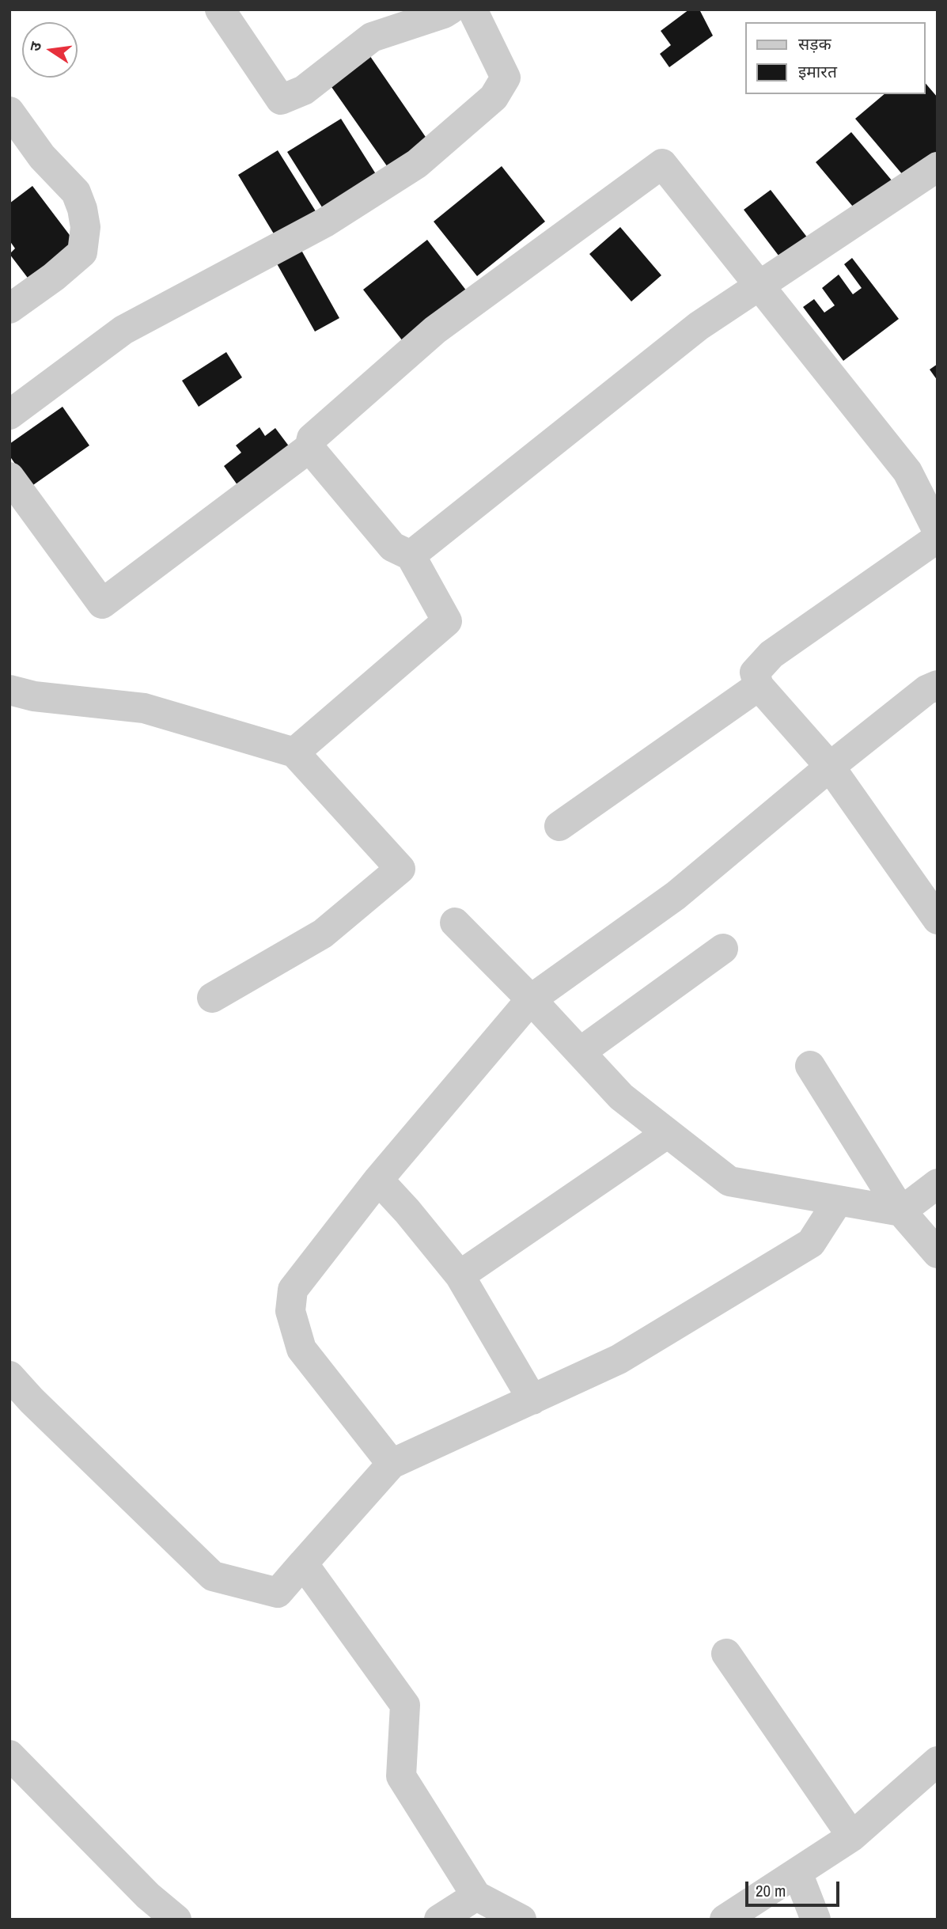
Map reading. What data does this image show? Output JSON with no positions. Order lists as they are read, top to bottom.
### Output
{
  "legend": ["सड़क", "इमारत"],
  "scale_bar": "20 m",
  "north": "left"
}
